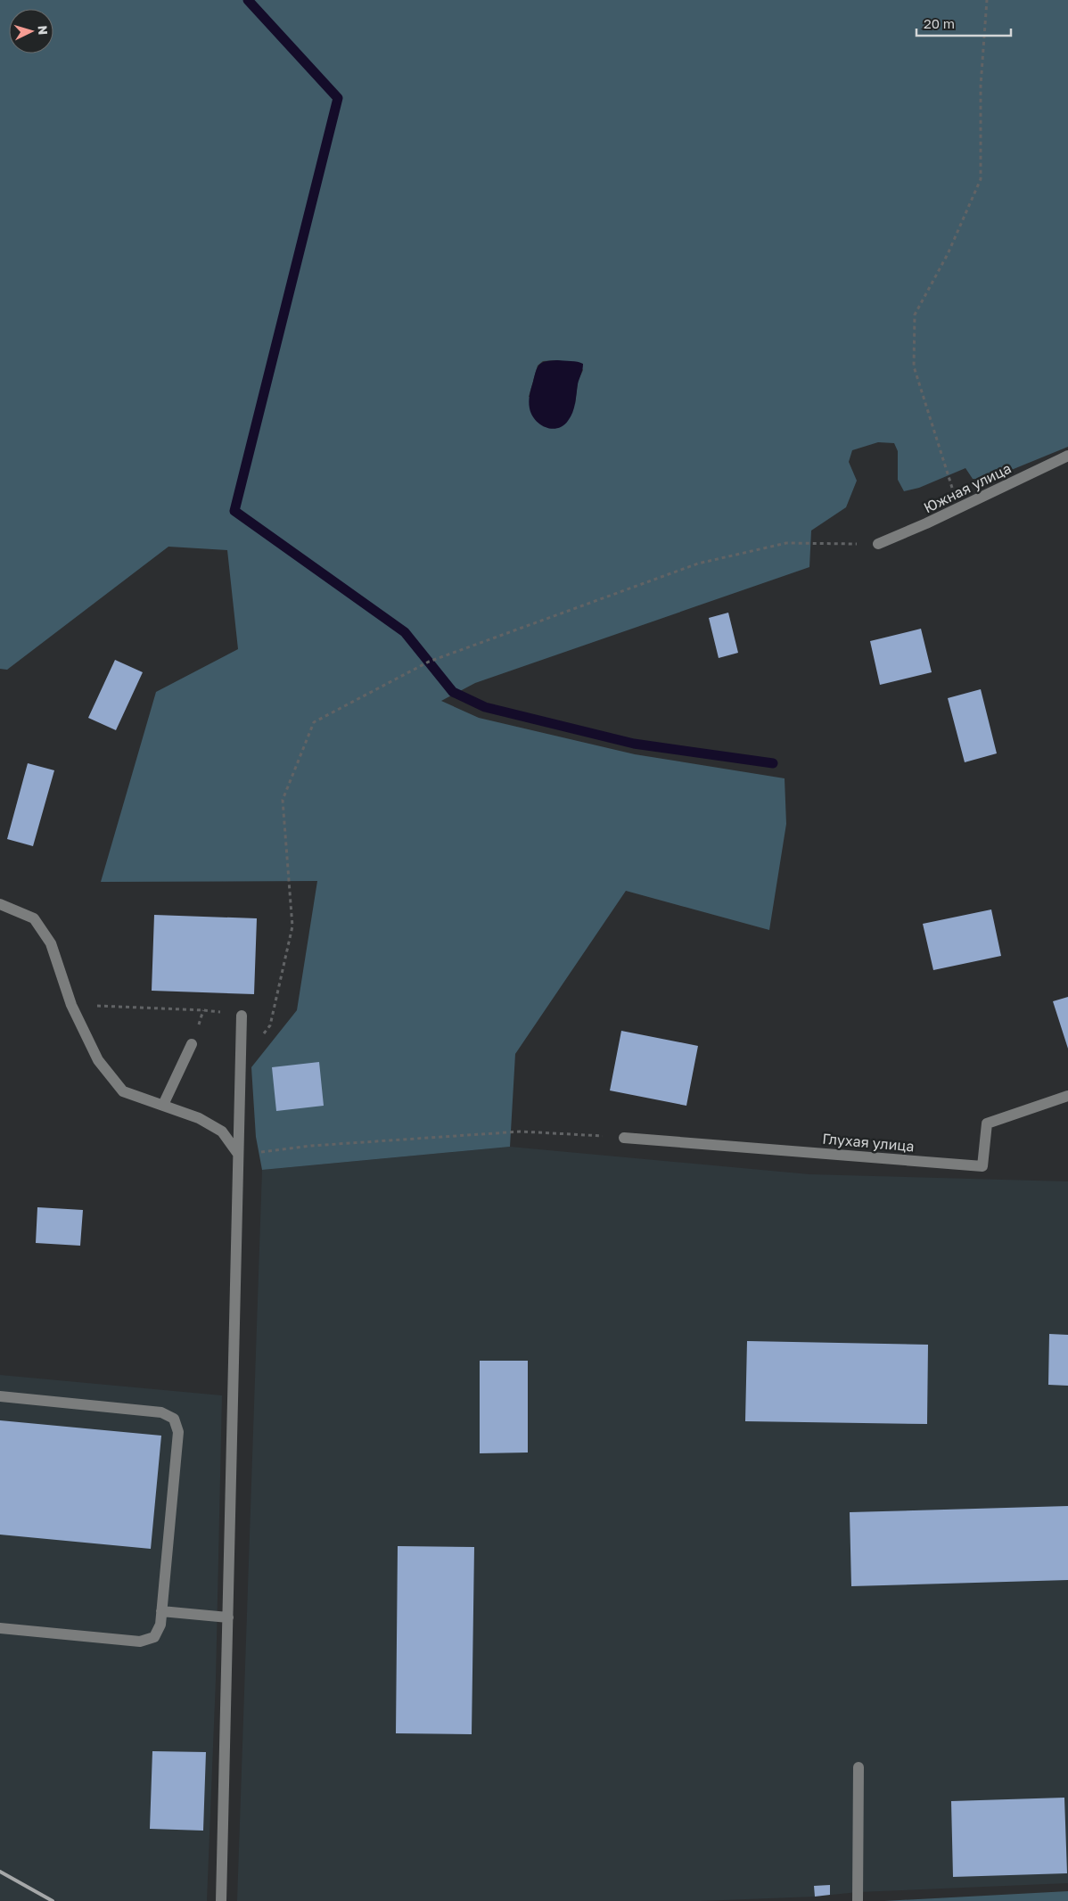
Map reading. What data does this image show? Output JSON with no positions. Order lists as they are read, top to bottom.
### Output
{
  "streets": {
    "street": ["Южная улица", "Глухая улица"]
  },
  "scale_bar": "20 m",
  "north": "right"
}
